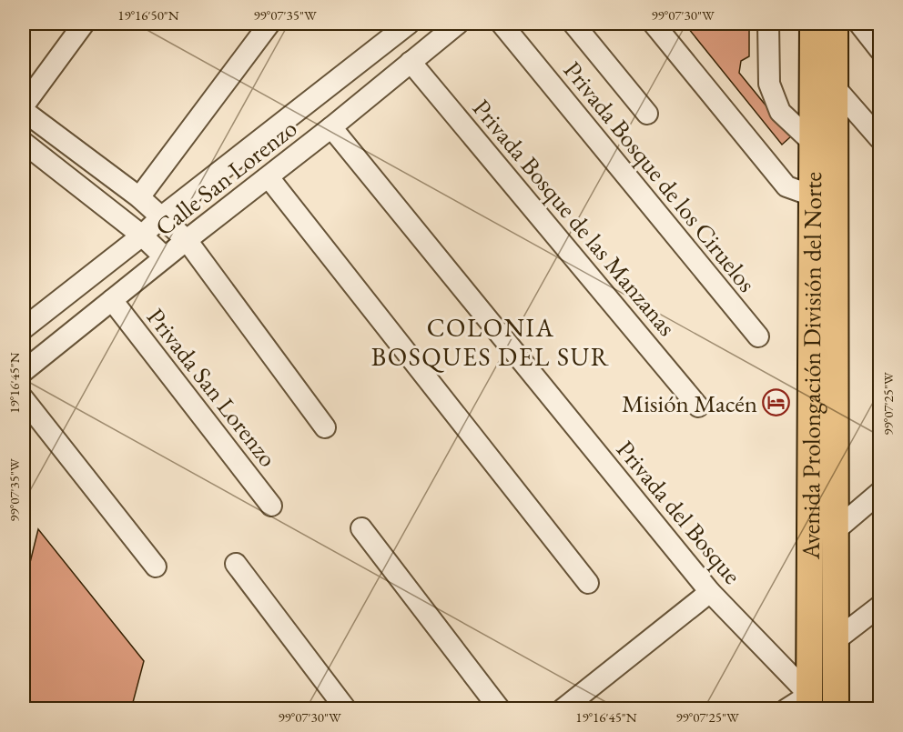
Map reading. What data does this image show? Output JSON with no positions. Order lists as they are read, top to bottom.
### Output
{
  "streets": {
    "main road": ["Avenida Prolongación División del Norte"],
    "street": [
      "Privada Bosque de los Ciruelos",
      "Calle San Lorenzo",
      "Privada Bosque de las Manzanas",
      "Privada San Lorenzo",
      "Privada del Bosque"
    ]
  },
  "crossings": [
    ["Calle San Lorenzo", "Privada Bosque de las Manzanas"],
    ["Calle San Lorenzo", "Privada San Lorenzo"],
    ["Calle San Lorenzo", "Privada del Bosque"],
    ["Avenida Prolongación División del Norte", "Privada del Bosque"]
  ],
  "districts": ["COLONIA BOSQUES DEL SUR"],
  "places": {
    "hotel": ["Misión Macén"]
  },
  "coordinates": [
    "19°16'50\"N",
    "99°07'35\"W",
    "99°07'30\"W",
    "19°16'45\"N",
    "99°07'25\"W"
  ]
}
